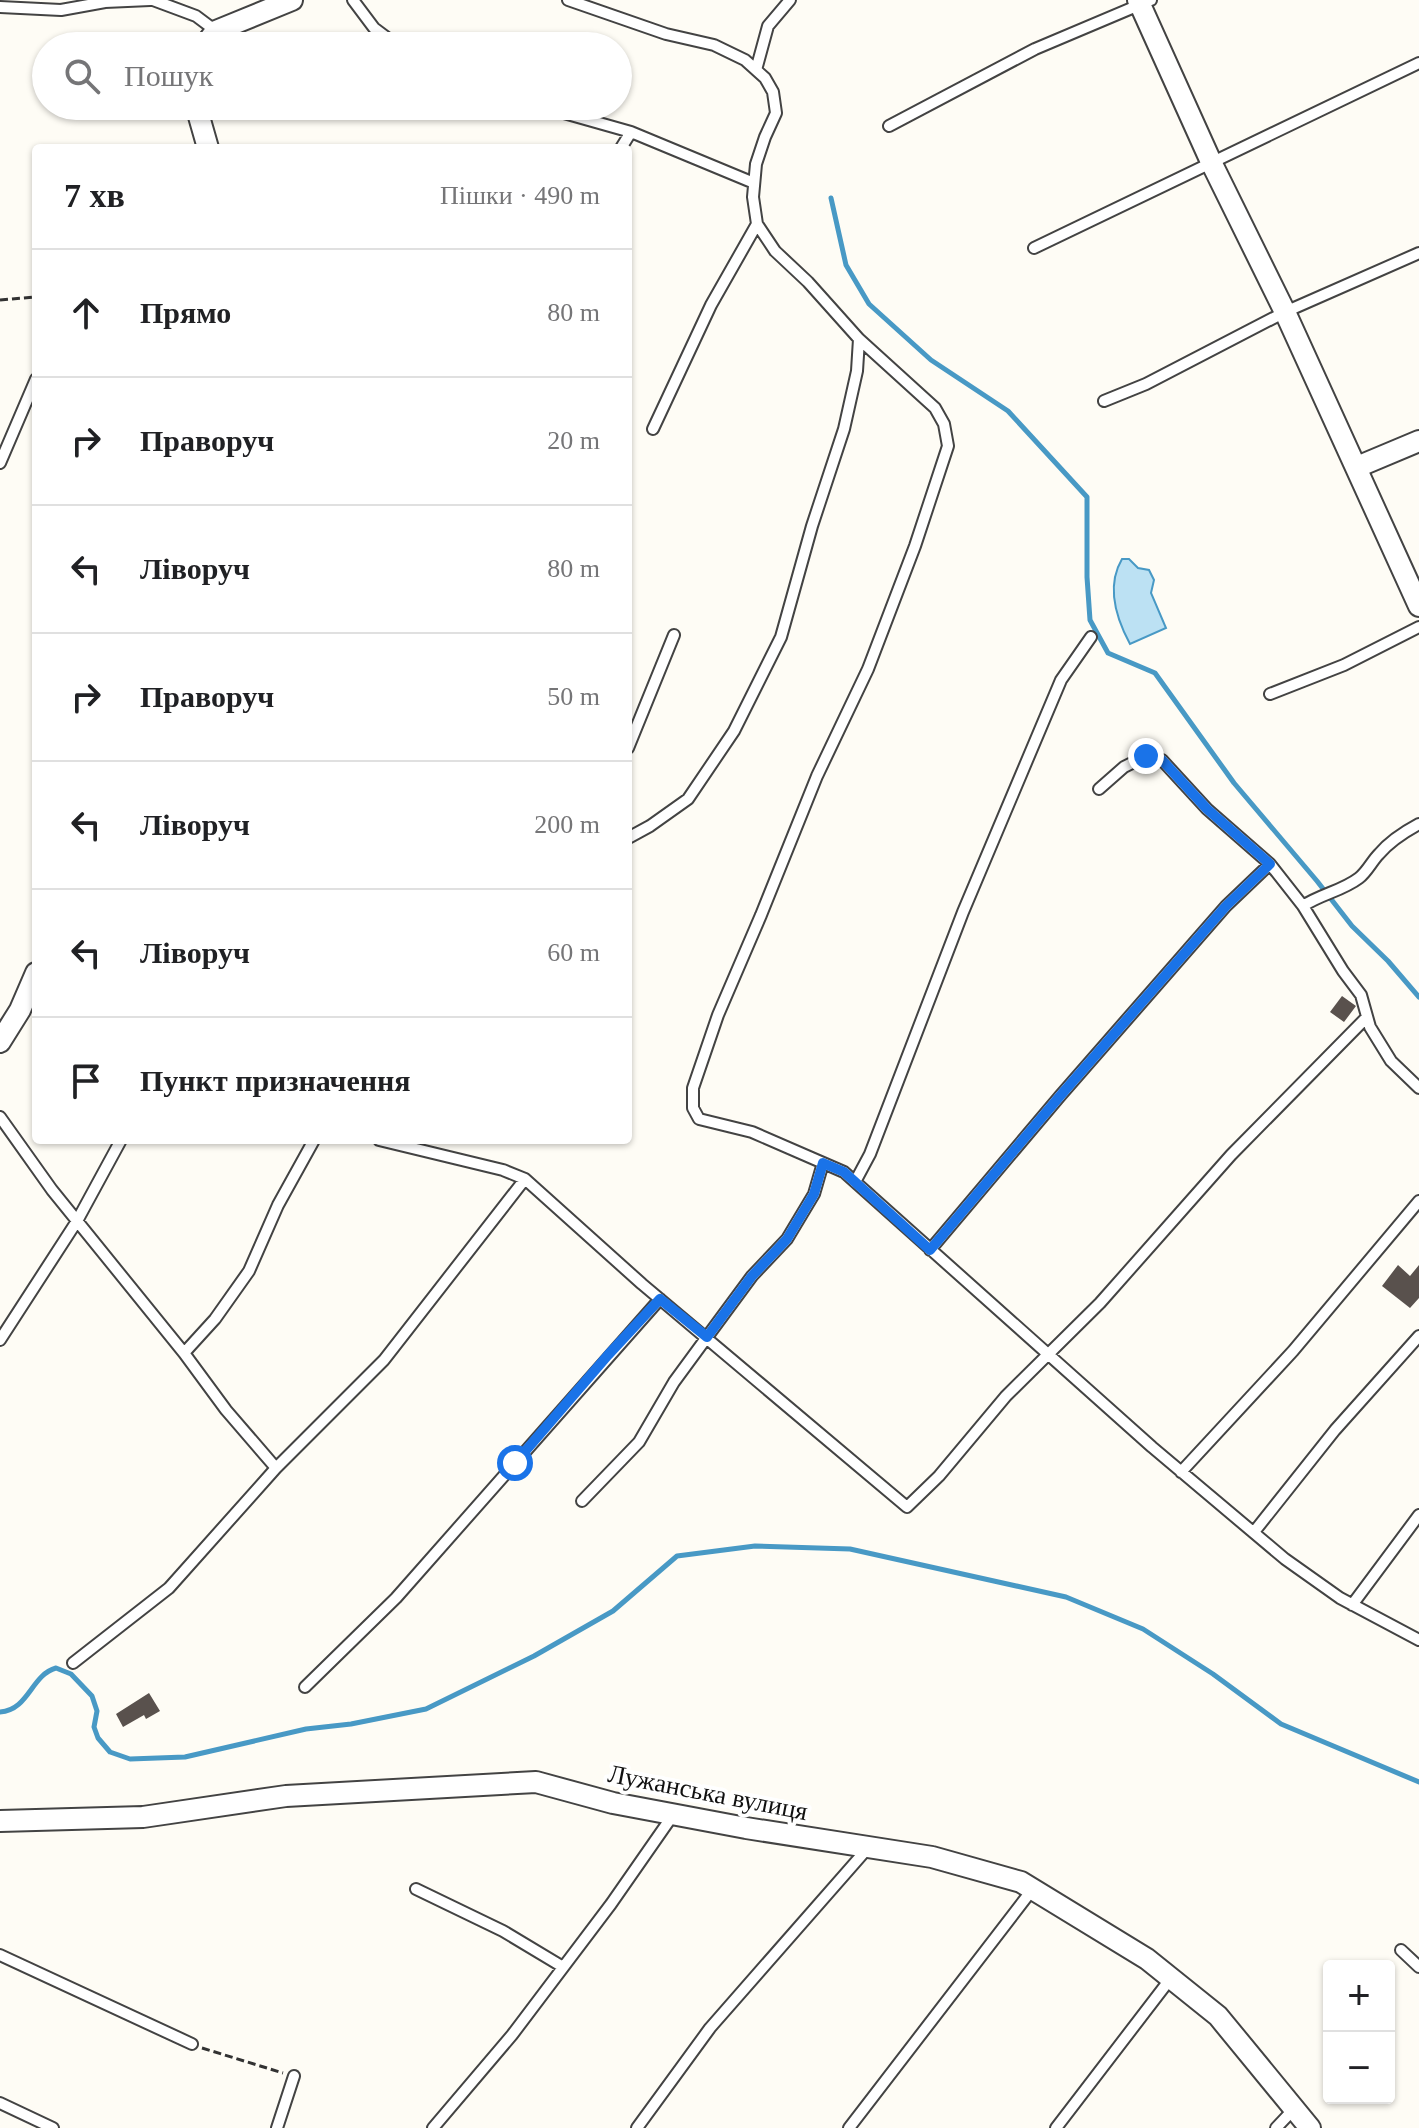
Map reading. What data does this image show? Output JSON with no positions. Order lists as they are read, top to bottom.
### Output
{
  "streets": {
    "street": ["Лужанська вулиця"]
  },
  "page": {
    "search": "Пошук",
    "heading": ["7 хв", "Пішки · 490 m"],
    "list": [
      ["Прямо", "80 m"],
      ["Праворуч", "20 m"],
      ["Ліворуч", "80 m"],
      ["Праворуч", "50 m"],
      ["Ліворуч", "200 m"],
      ["Ліворуч", "60 m"],
      "Пункт призначення"
    ],
    "map_buttons": ["+", "−"]
  }
}
